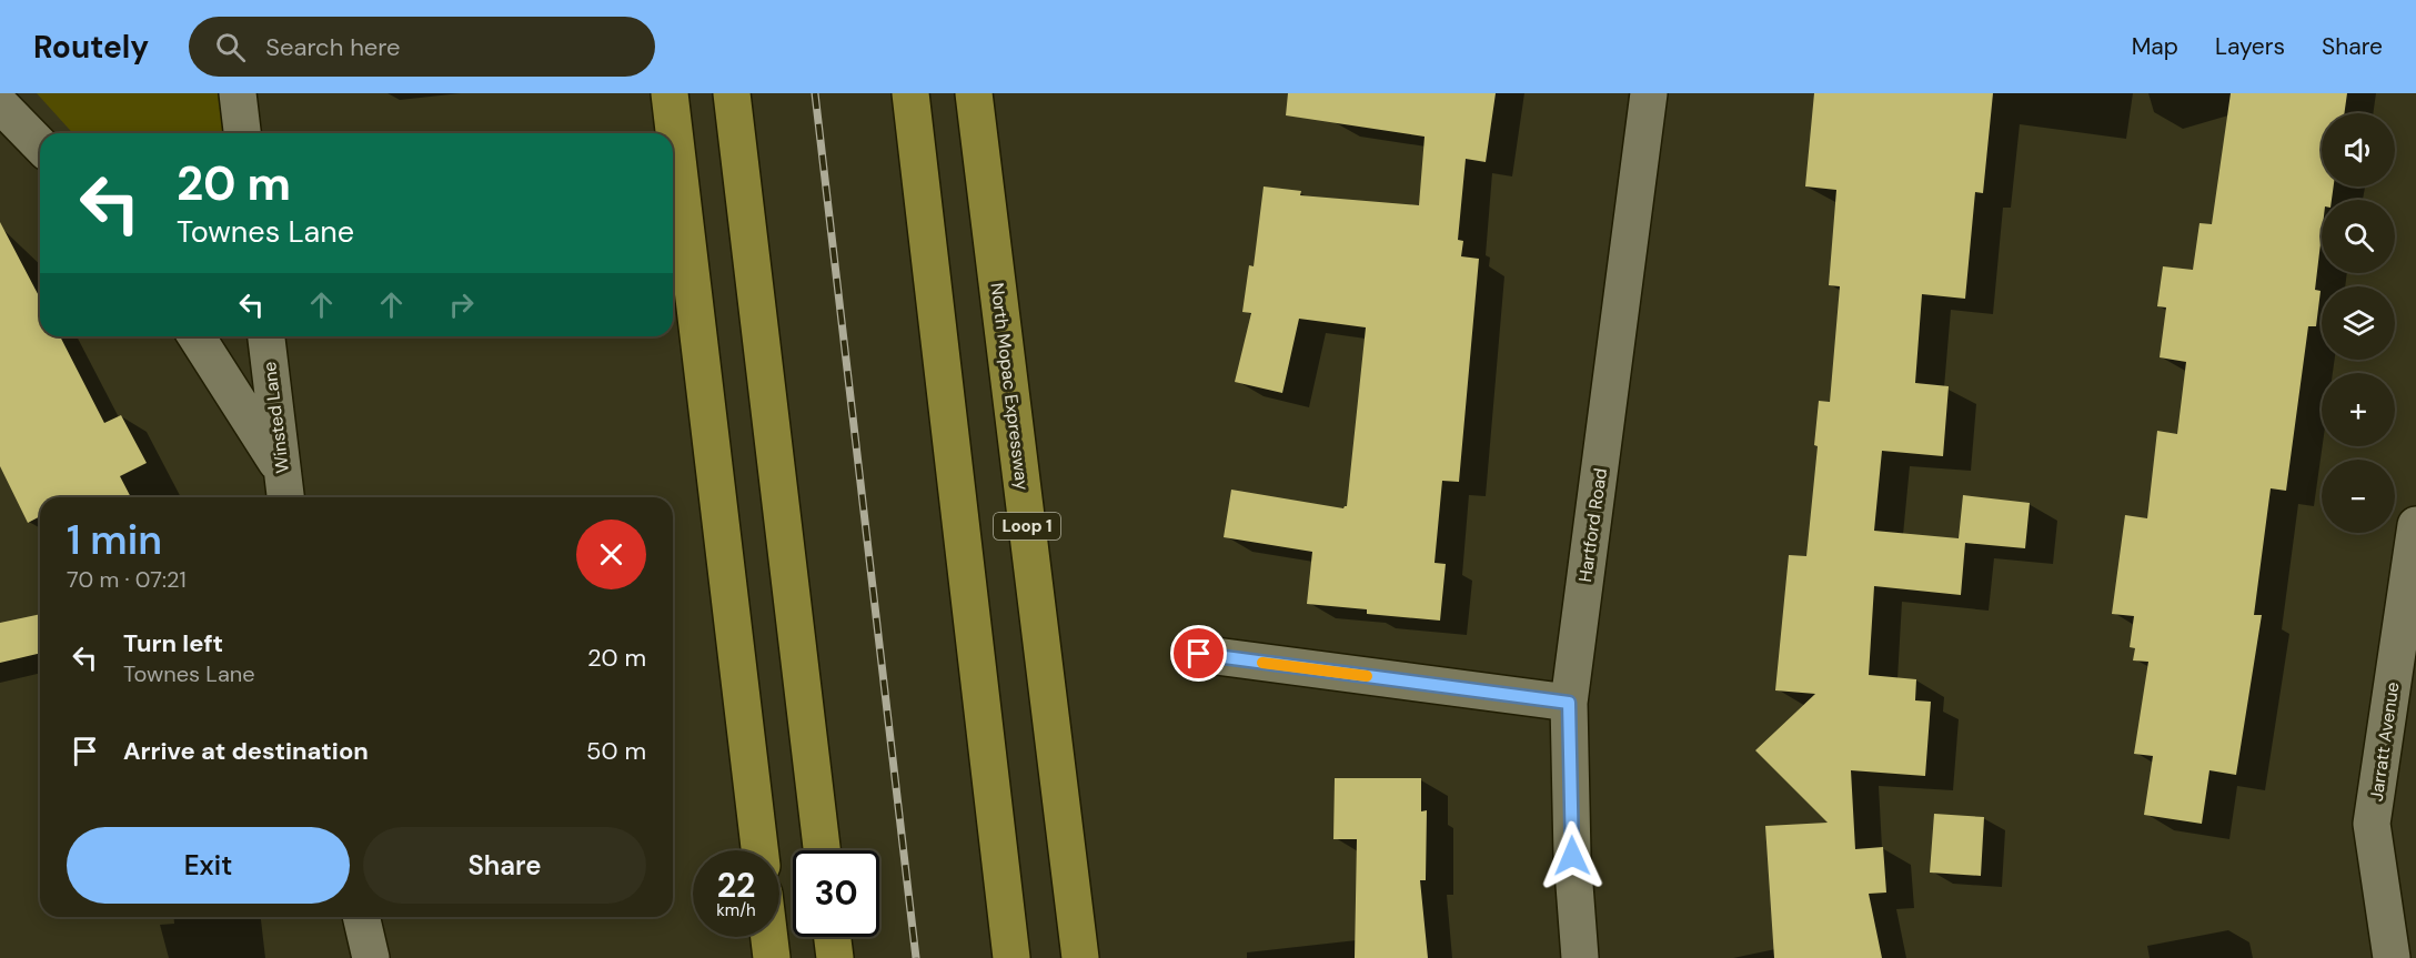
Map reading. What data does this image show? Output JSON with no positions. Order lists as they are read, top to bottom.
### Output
{
  "streets": {
    "highway": ["North Mopac Expressway", "Loop 1"],
    "street": ["Winsted Lane", "Hartford Road", "Jarratt Avenue"]
  },
  "page": {
    "header": "Routely",
    "search": "Search here",
    "nav": ["Map", "Layers", "Share"],
    "map_buttons": ["+", "−"],
    "turn": ["20 m", "Townes Lane"],
    "heading": ["1 min", "70 m · 07:21"],
    "list": [
      {
        "name": "Turn left",
        "note": "Townes Lane",
        "value": "20 m"
      },
      {
        "name": "Arrive at destination",
        "value": "50 m"
      }
    ],
    "buttons": ["Exit", "Share"],
    "speed": "22 km/h",
    "limit": "30"
  }
}
